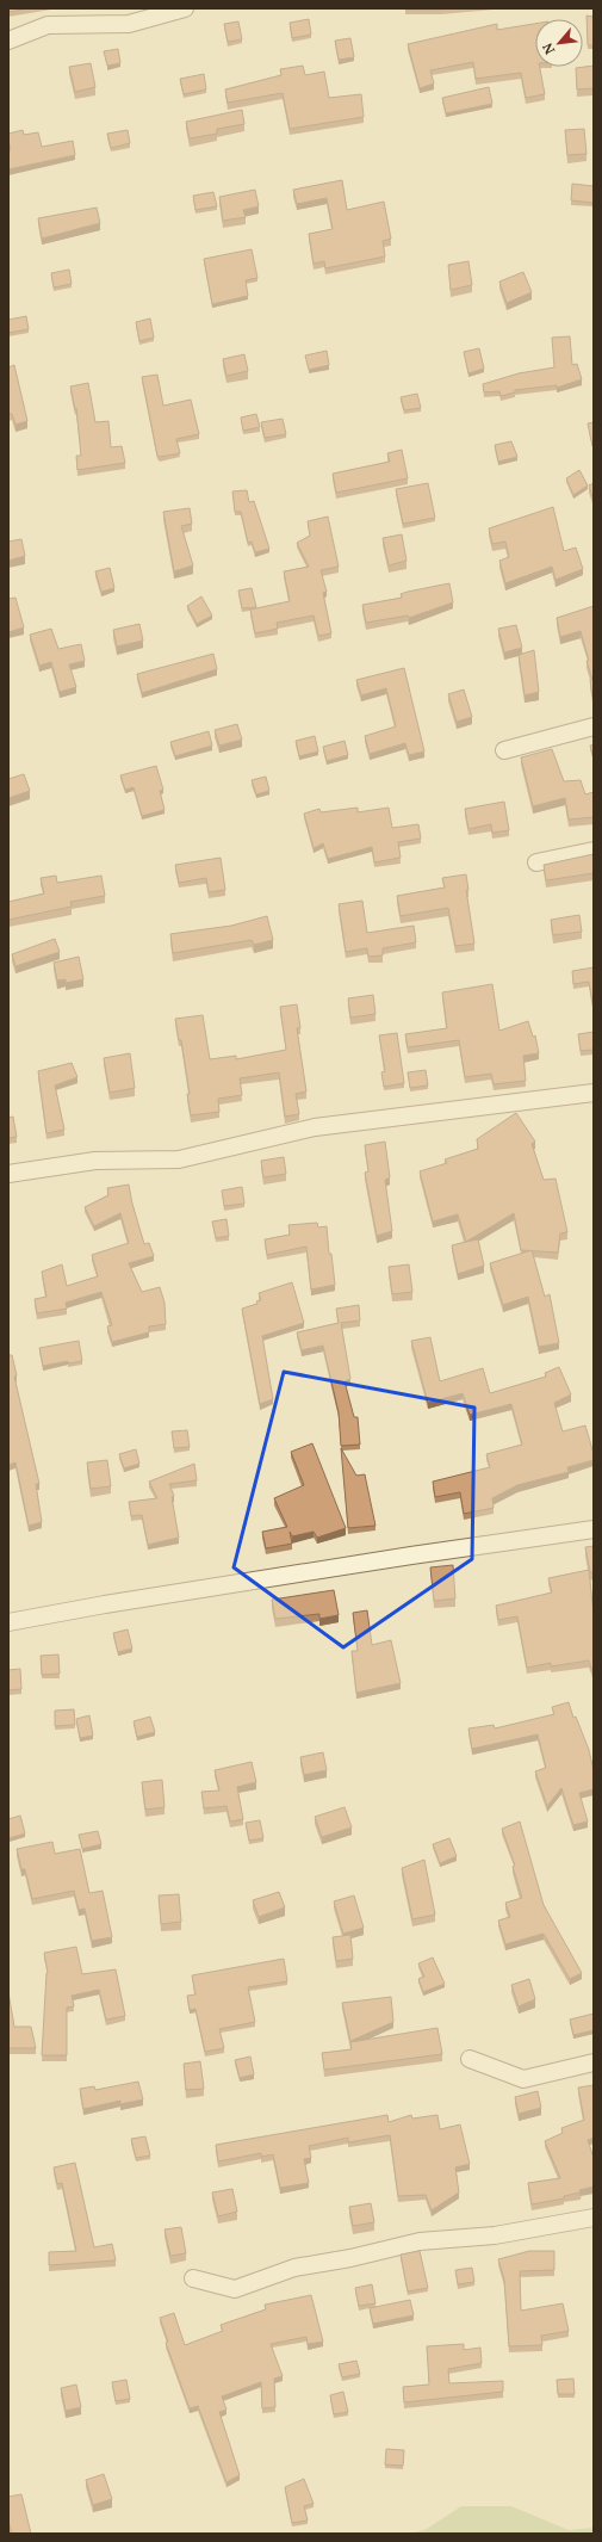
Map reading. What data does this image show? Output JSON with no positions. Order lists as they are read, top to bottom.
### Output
{
  "north": "bottom left"
}
